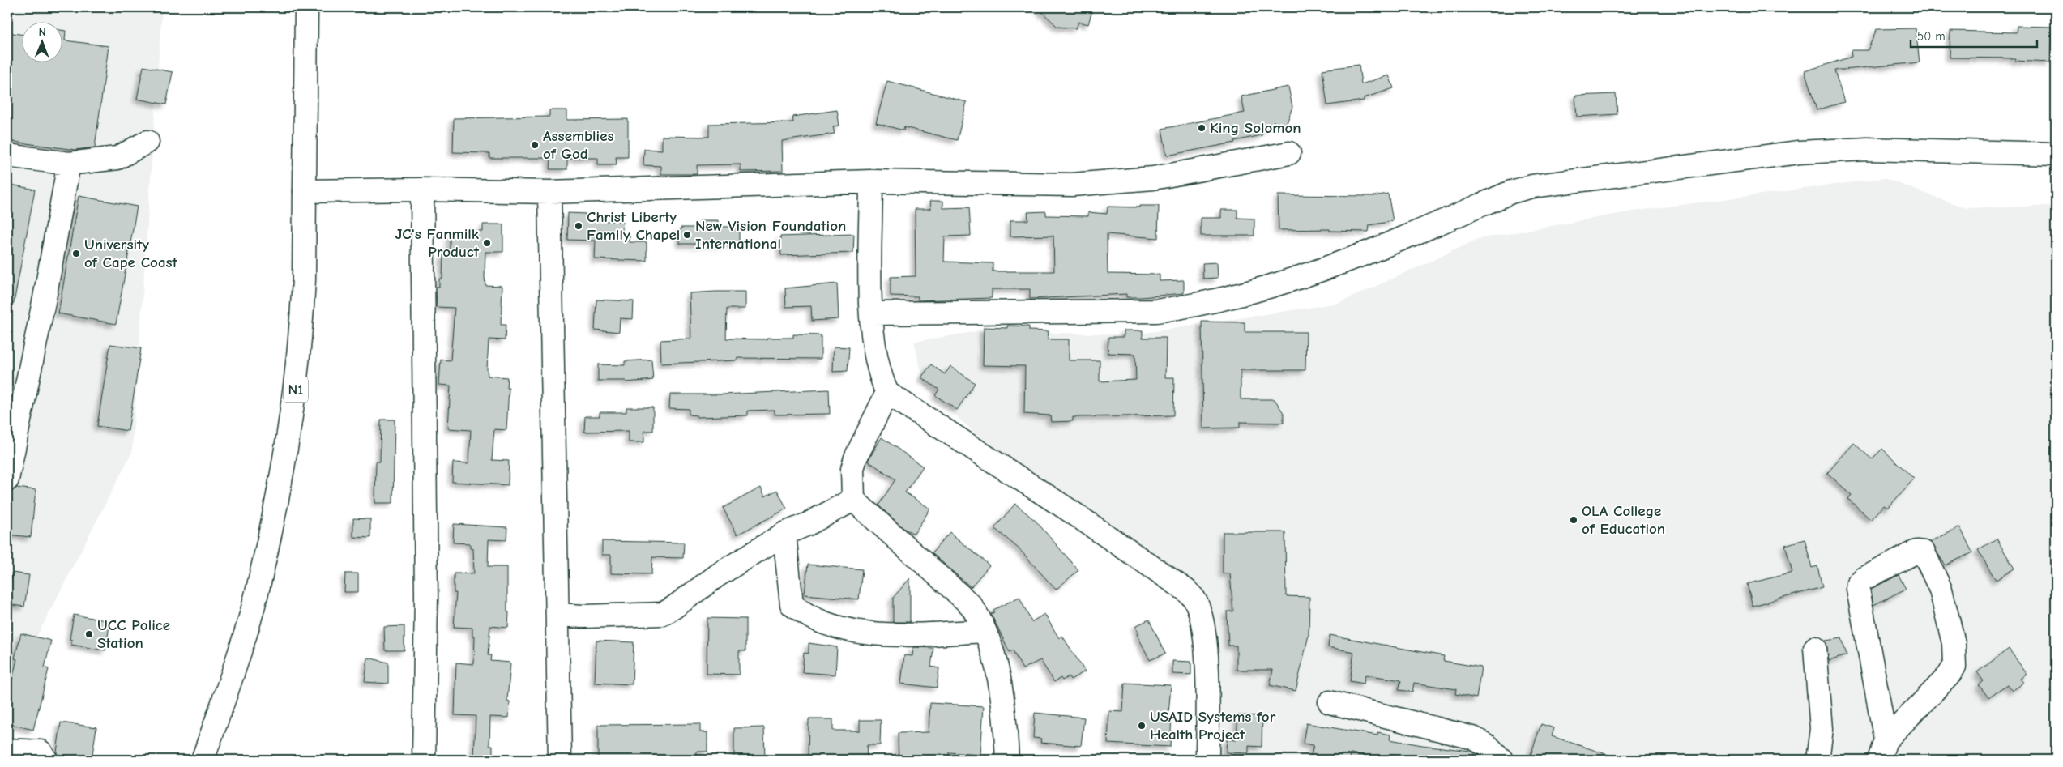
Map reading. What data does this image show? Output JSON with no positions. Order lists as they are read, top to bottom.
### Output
{
  "streets": {
    "main road": ["N1"]
  },
  "places": [
    "King Solomon",
    "Assemblies of God",
    "Christ Liberty Family Chapel",
    "New Vision Foundation International",
    "JC's Fanmilk Product",
    "University of Cape Coast",
    "OLA College of Education",
    "UCC Police Station",
    "USAID Systems for Health Project"
  ],
  "scale_bar": "50 m",
  "north": "top"
}
